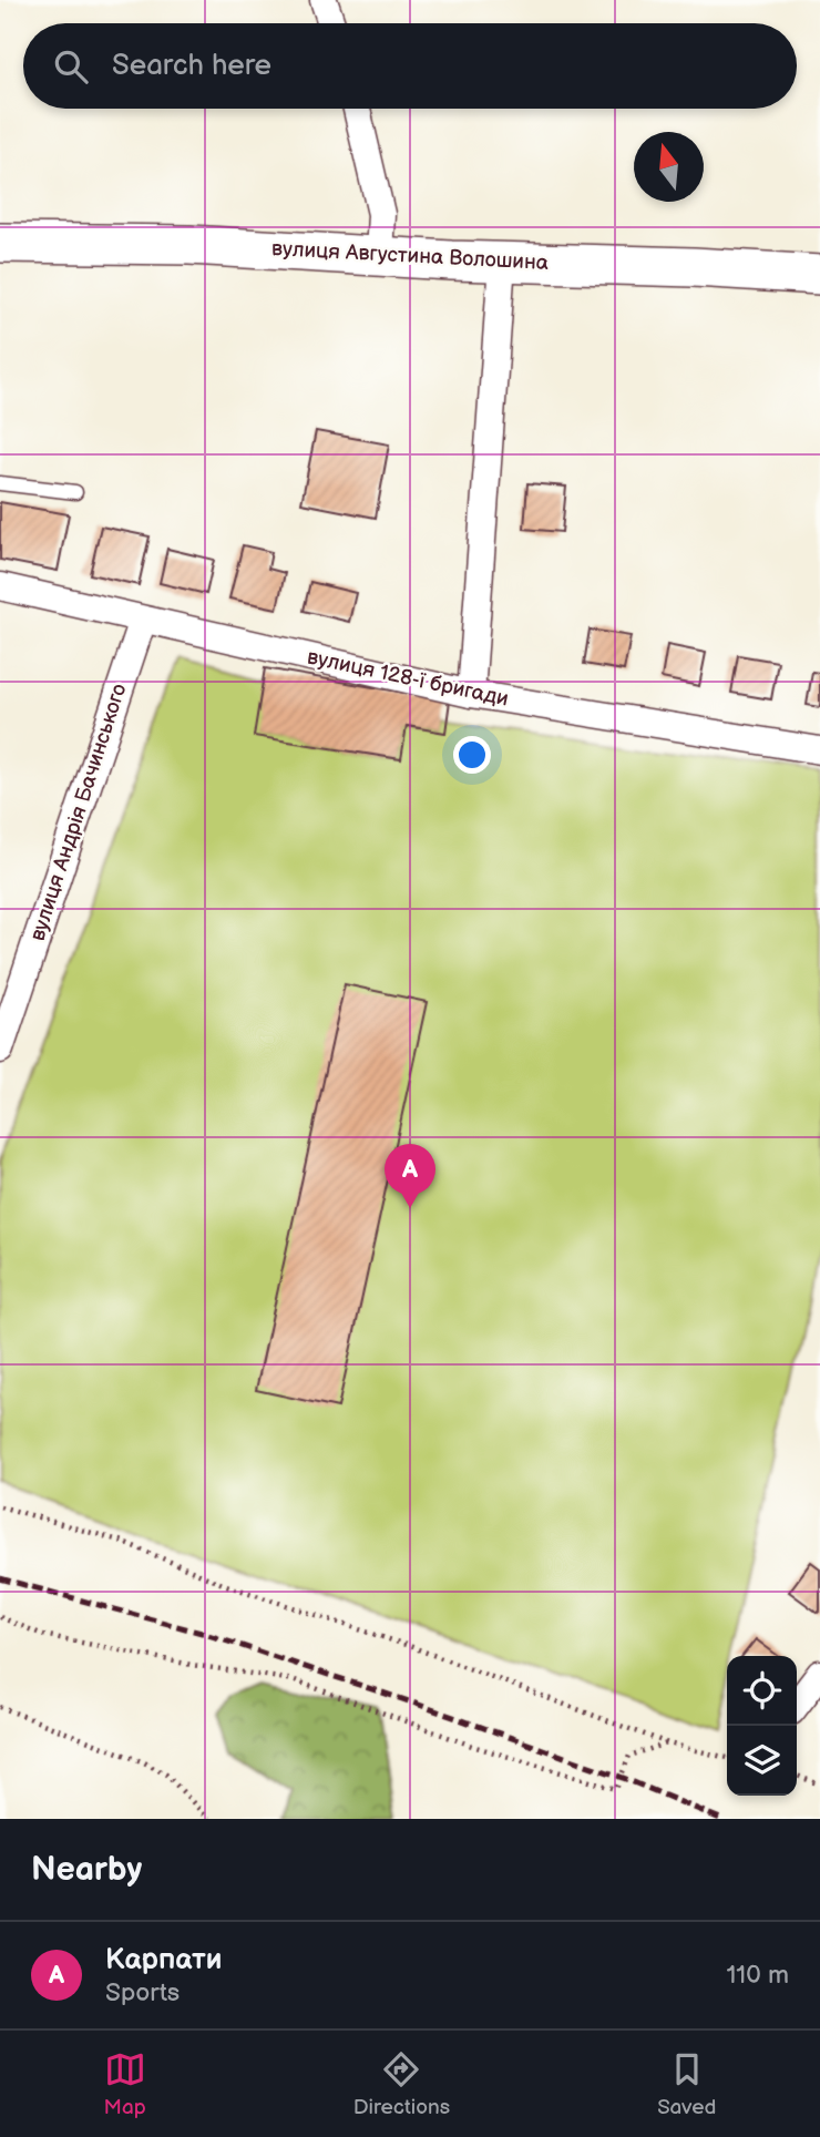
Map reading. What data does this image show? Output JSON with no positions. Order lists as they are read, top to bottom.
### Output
{
  "streets": {
    "main road": ["вулиця Августина Волошина"],
    "street": ["вулиця 128-ї бригади", "вулиця Андрія Бачинського"]
  },
  "crossings": [
    ["вулиця 128-ї бригади", "вулиця Андрія Бачинського"]
  ],
  "north": "top",
  "page": {
    "search": "Search here",
    "pins": "A",
    "heading": "Nearby",
    "list": [
      {
        "mark": "A",
        "name": "Карпати",
        "note": "Sports",
        "value": "110 m"
      }
    ],
    "nav": ["Map", "Directions", "Saved"]
  }
}
